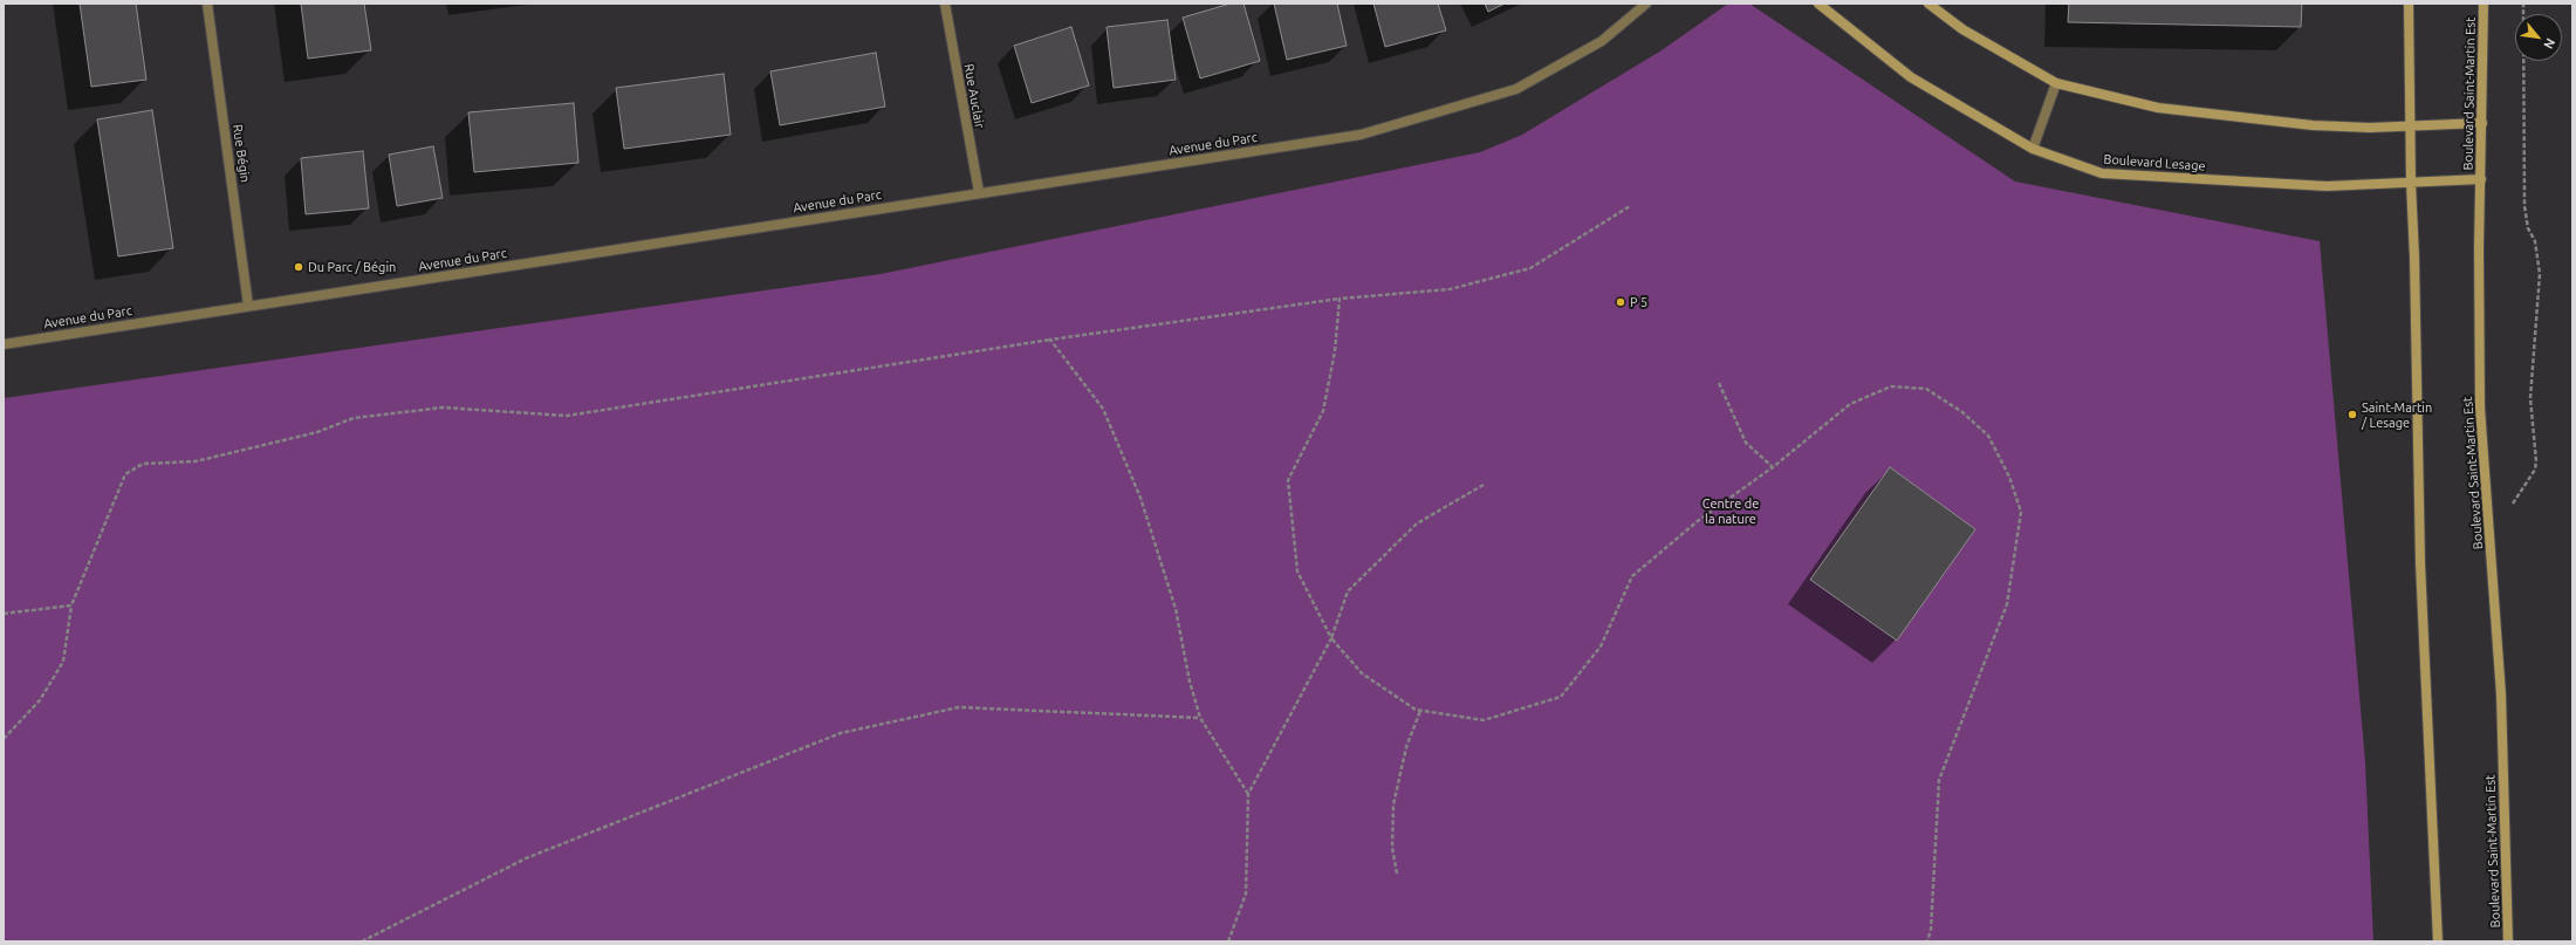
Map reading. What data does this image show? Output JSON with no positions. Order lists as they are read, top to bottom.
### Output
{
  "streets": {
    "main road": ["Boulevard Saint-Martin Est", "Boulevard Lesage"],
    "street": ["Rue Auclair", "Avenue du Parc", "Rue Bégin"]
  },
  "crossings": [
    ["Boulevard Saint-Martin Est", "Boulevard Lesage"],
    ["Rue Auclair", "Avenue du Parc"],
    ["Avenue du Parc", "Rue Bégin"]
  ],
  "parks": ["Centre de la nature"],
  "places": ["Du Parc / Bégin", "P 5", "Saint-Martin / Lesage"],
  "north": "bottom right"
}
